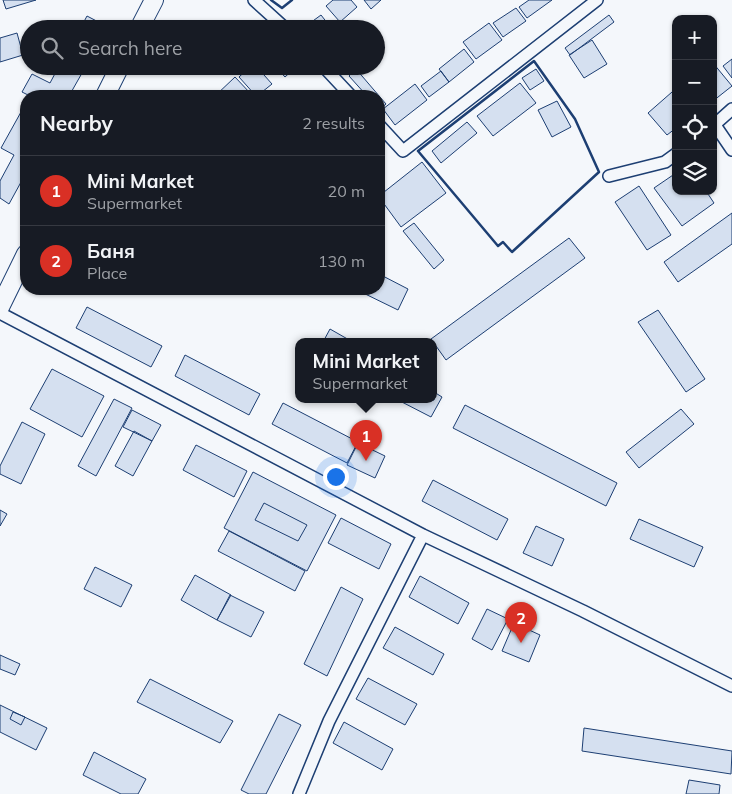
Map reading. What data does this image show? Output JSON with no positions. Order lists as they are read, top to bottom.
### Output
{
  "page": {
    "map_buttons": ["+", "−"],
    "search": "Search here",
    "heading": ["Nearby", "2 results"],
    "list": [
      {
        "mark": "1",
        "name": "Mini Market",
        "note": "Supermarket",
        "value": "20 m"
      },
      {
        "mark": "2",
        "name": "Баня",
        "note": "Place",
        "value": "130 m"
      }
    ],
    "popup": ["Mini Market", "Supermarket"],
    "pins": ["1", "2"]
  }
}
